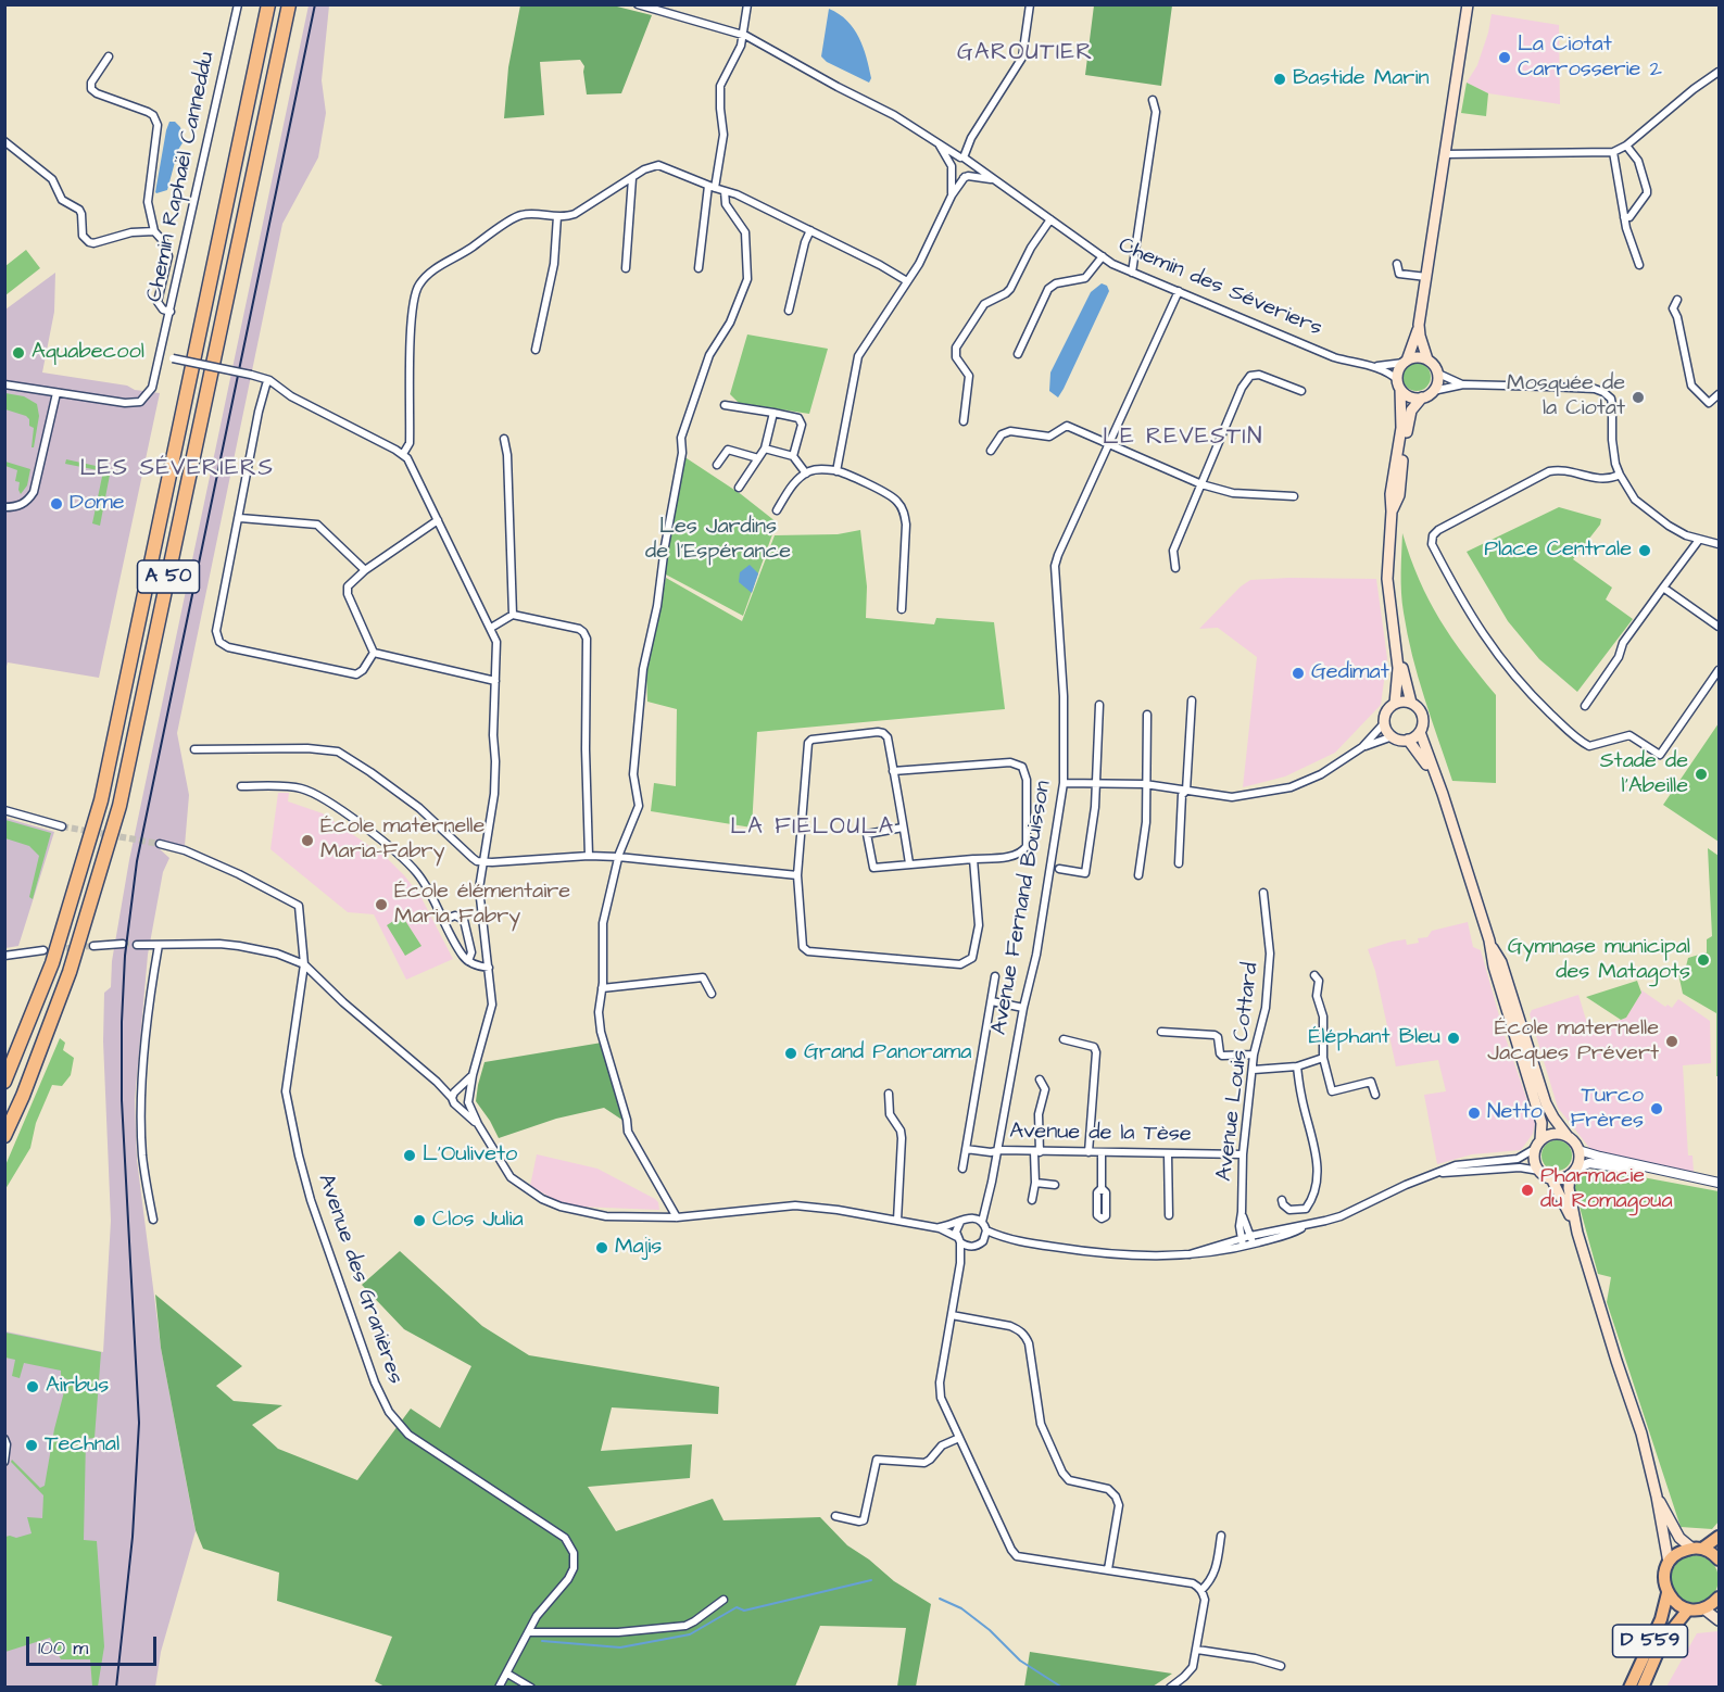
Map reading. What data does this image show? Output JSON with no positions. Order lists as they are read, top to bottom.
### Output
{
  "streets": {
    "highway": ["A 50"],
    "main road": ["D 559"],
    "street": [
      "Chemin Raphaël Canneddu",
      "Chemin des Séveriers",
      "Avenue Fernand Bouisson",
      "Avenue Louis Cottard",
      "Avenue de la Tèse",
      "Avenue des Granières"
    ]
  },
  "crossings": [
    ["Chemin des Séveriers", "Avenue Fernand Bouisson"],
    ["Avenue Fernand Bouisson", "Avenue de la Tèse"],
    ["Avenue Louis Cottard", "Avenue de la Tèse"]
  ],
  "districts": [
    "GAROUTIER",
    "LE REVESTIN",
    "LES SÉVERIERS",
    "LA FIELOULA"
  ],
  "parks": ["Les Jardins de l'Espérance"],
  "places": [
    "La Ciotat Carrosserie 2",
    "Bastide Marin",
    "Aquabecool",
    "Mosquée de la Ciotat",
    "Dome",
    "Place Centrale",
    "Gedimat",
    "Stade de l'Abeille",
    "École maternelle Maria-Fabry",
    "École élémentaire Maria Fabry",
    "Gymnase municipal des Matagots",
    "Éléphant Bleu",
    "École maternelle Jacques Prévert",
    "Grand Panorama",
    "Turco Frères",
    "Netto",
    "L'Ouliveto",
    "Pharmacie du Romagoua",
    "Clos Julia",
    "Majis",
    "Airbus",
    "Technal"
  ],
  "scale_bar": "100 m"
}
